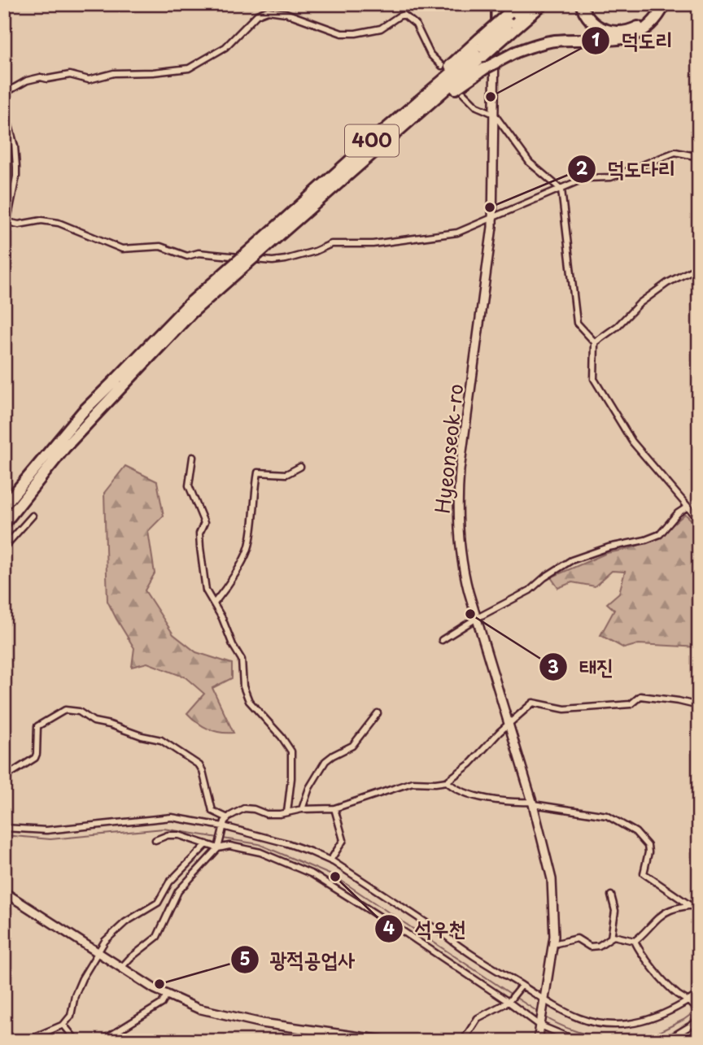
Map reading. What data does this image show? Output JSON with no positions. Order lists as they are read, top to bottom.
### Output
{
  "streets": {
    "highway": ["400"],
    "street": ["Hyeonseok-ro"]
  },
  "places": [
    "덕도리",
    "덕도다리",
    "태진",
    "석우천",
    "광적공업사"
  ]
}
